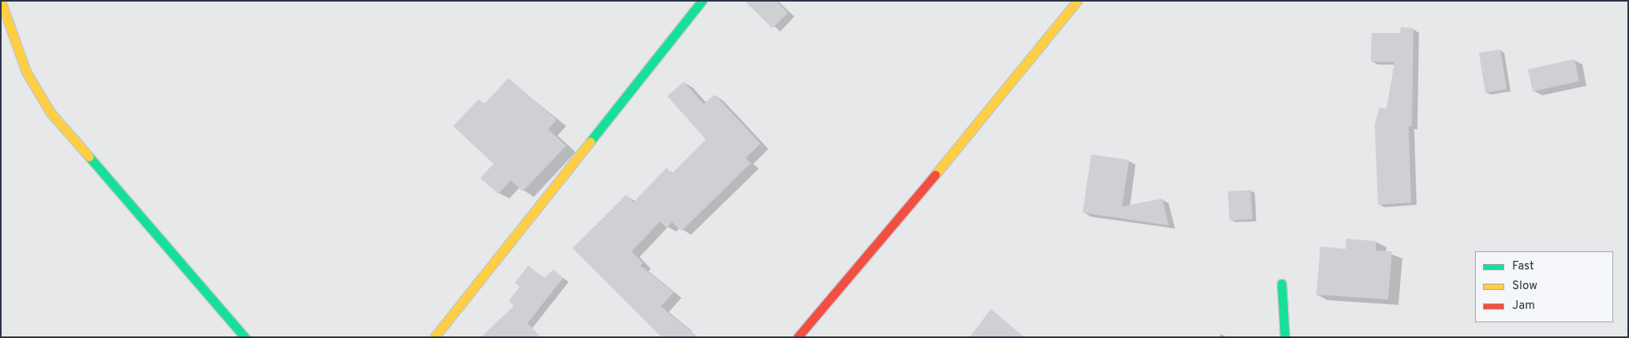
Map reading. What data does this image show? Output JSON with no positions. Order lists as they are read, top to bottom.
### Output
{
  "legend": ["Fast", "Slow", "Jam"]
}
